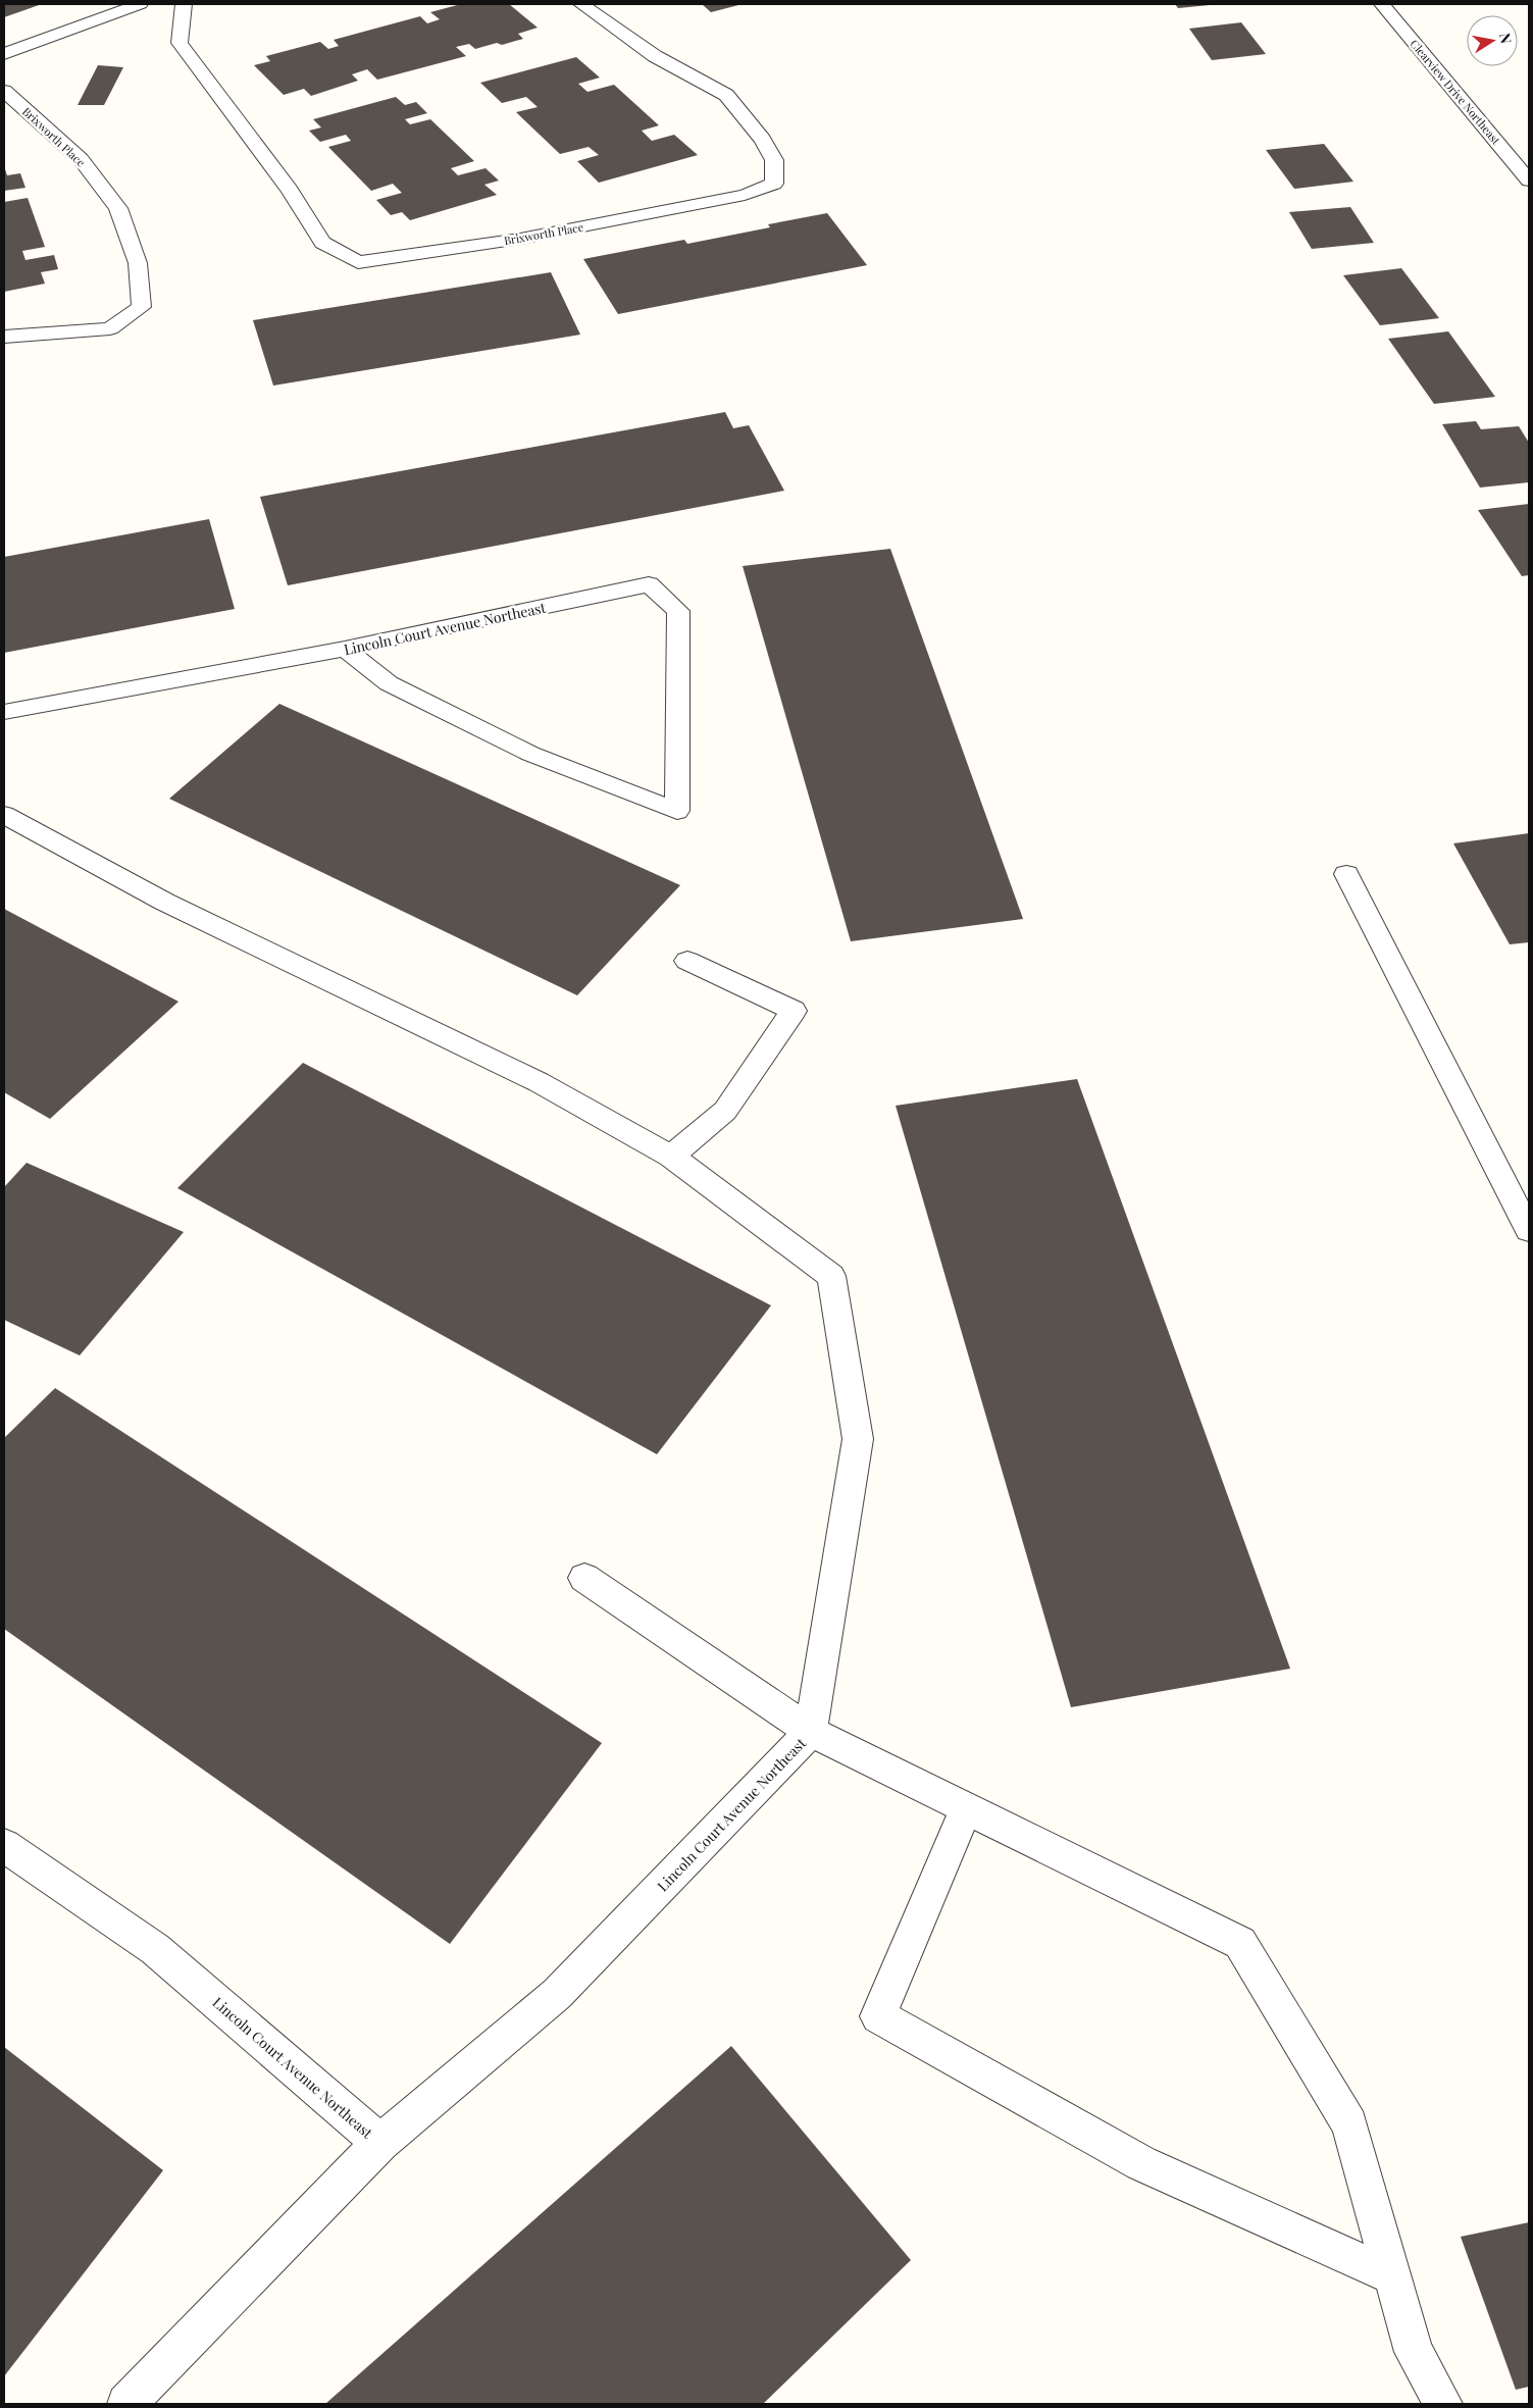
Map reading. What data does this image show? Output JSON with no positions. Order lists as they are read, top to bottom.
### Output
{
  "streets": {
    "street": ["Clearview Drive Northeast", "Brixworth Place", "Lincoln Court Avenue Northeast"]
  },
  "north": "right"
}
